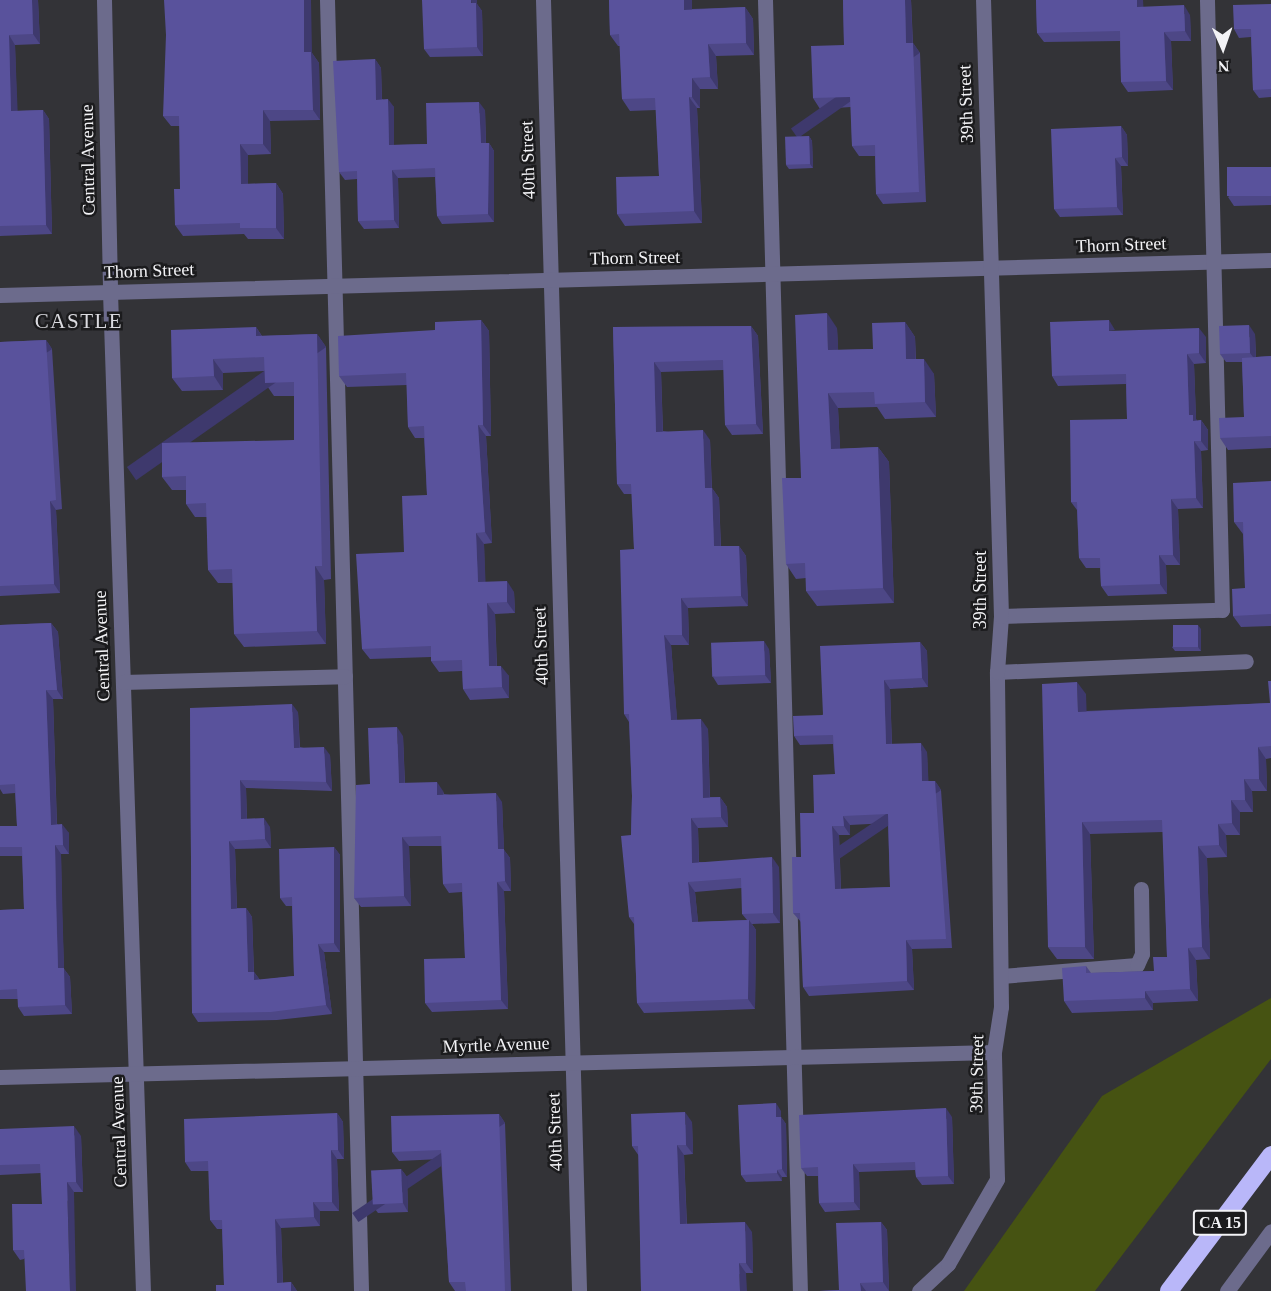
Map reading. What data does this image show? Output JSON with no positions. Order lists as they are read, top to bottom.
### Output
{
  "streets": {
    "highway": ["CA 15"],
    "street": [
      "39th Street",
      "Central Avenue",
      "40th Street",
      "Thorn Street",
      "Myrtle Avenue"
    ]
  },
  "crossings": [
    ["39th Street", "Thorn Street"],
    ["39th Street", "Myrtle Avenue"],
    ["Central Avenue", "Thorn Street"],
    ["Central Avenue", "Myrtle Avenue"],
    ["40th Street", "Thorn Street"],
    ["40th Street", "Myrtle Avenue"]
  ],
  "districts": ["CASTLE"],
  "north": "bottom"
}
